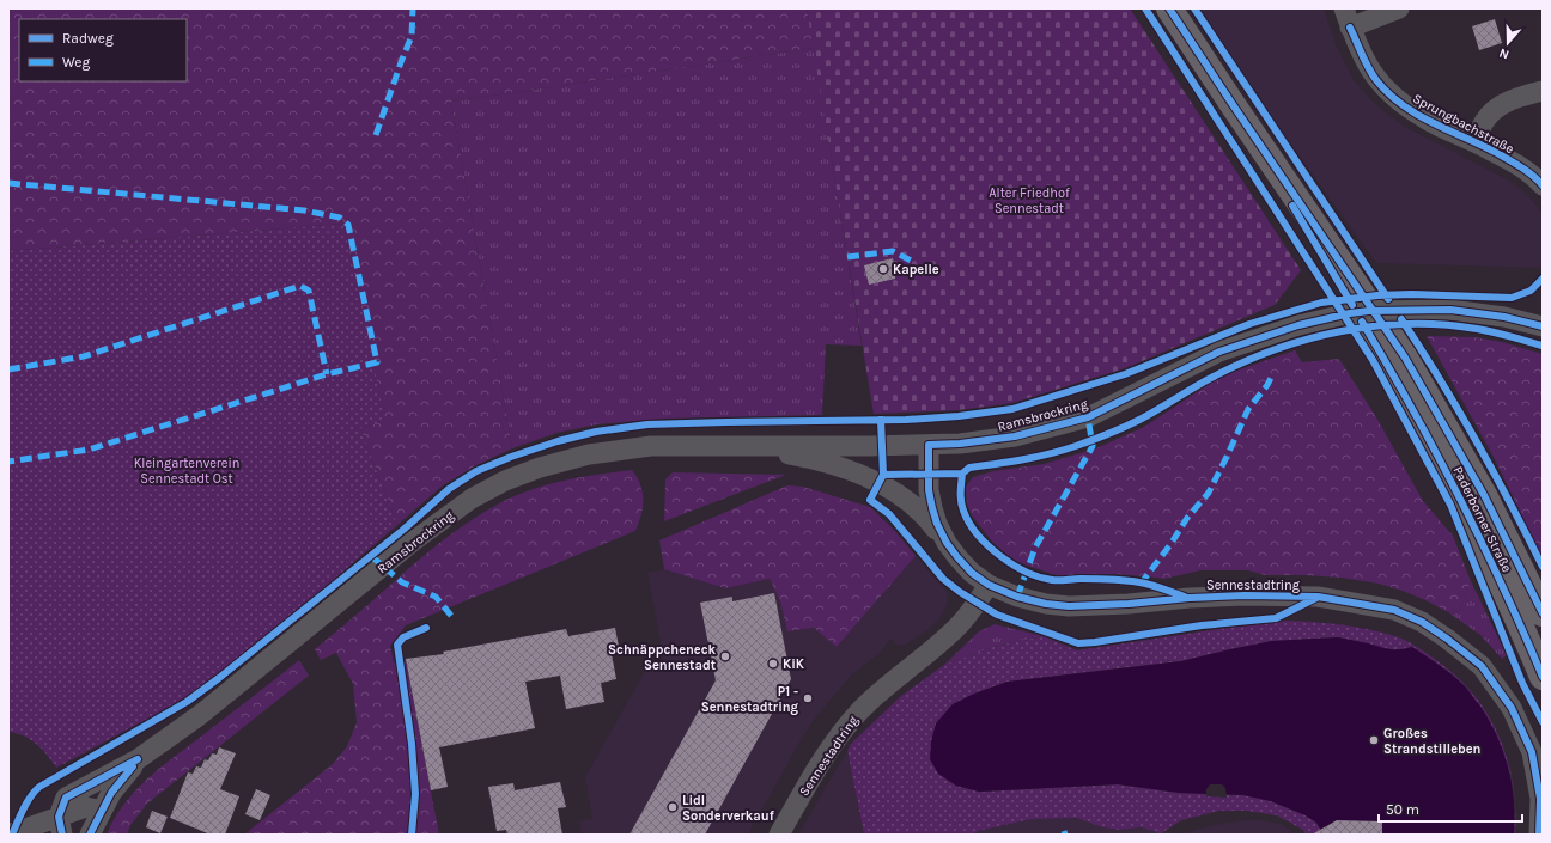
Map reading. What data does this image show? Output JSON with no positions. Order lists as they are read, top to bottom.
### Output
{
  "streets": {
    "main road": ["Paderborner Straße"],
    "street": ["Sprungbachstraße", "Ramsbrockring", "Sennestadtring"]
  },
  "crossings": [
    ["Ramsbrockring", "Sennestadtring"]
  ],
  "parks": ["Alter Friedhof Sennestadt", "Kleingartenverein Sennestadt Ost"],
  "places": [
    "Kapelle",
    "Schnäppcheneck Sennestadt",
    "KiK",
    "P1 - Sennestadtring",
    "Großes Strandstilleben",
    "Lidl Sonderverkauf"
  ],
  "legend": ["Radweg", "Weg"],
  "scale_bar": "50 m",
  "north": "bottom"
}
